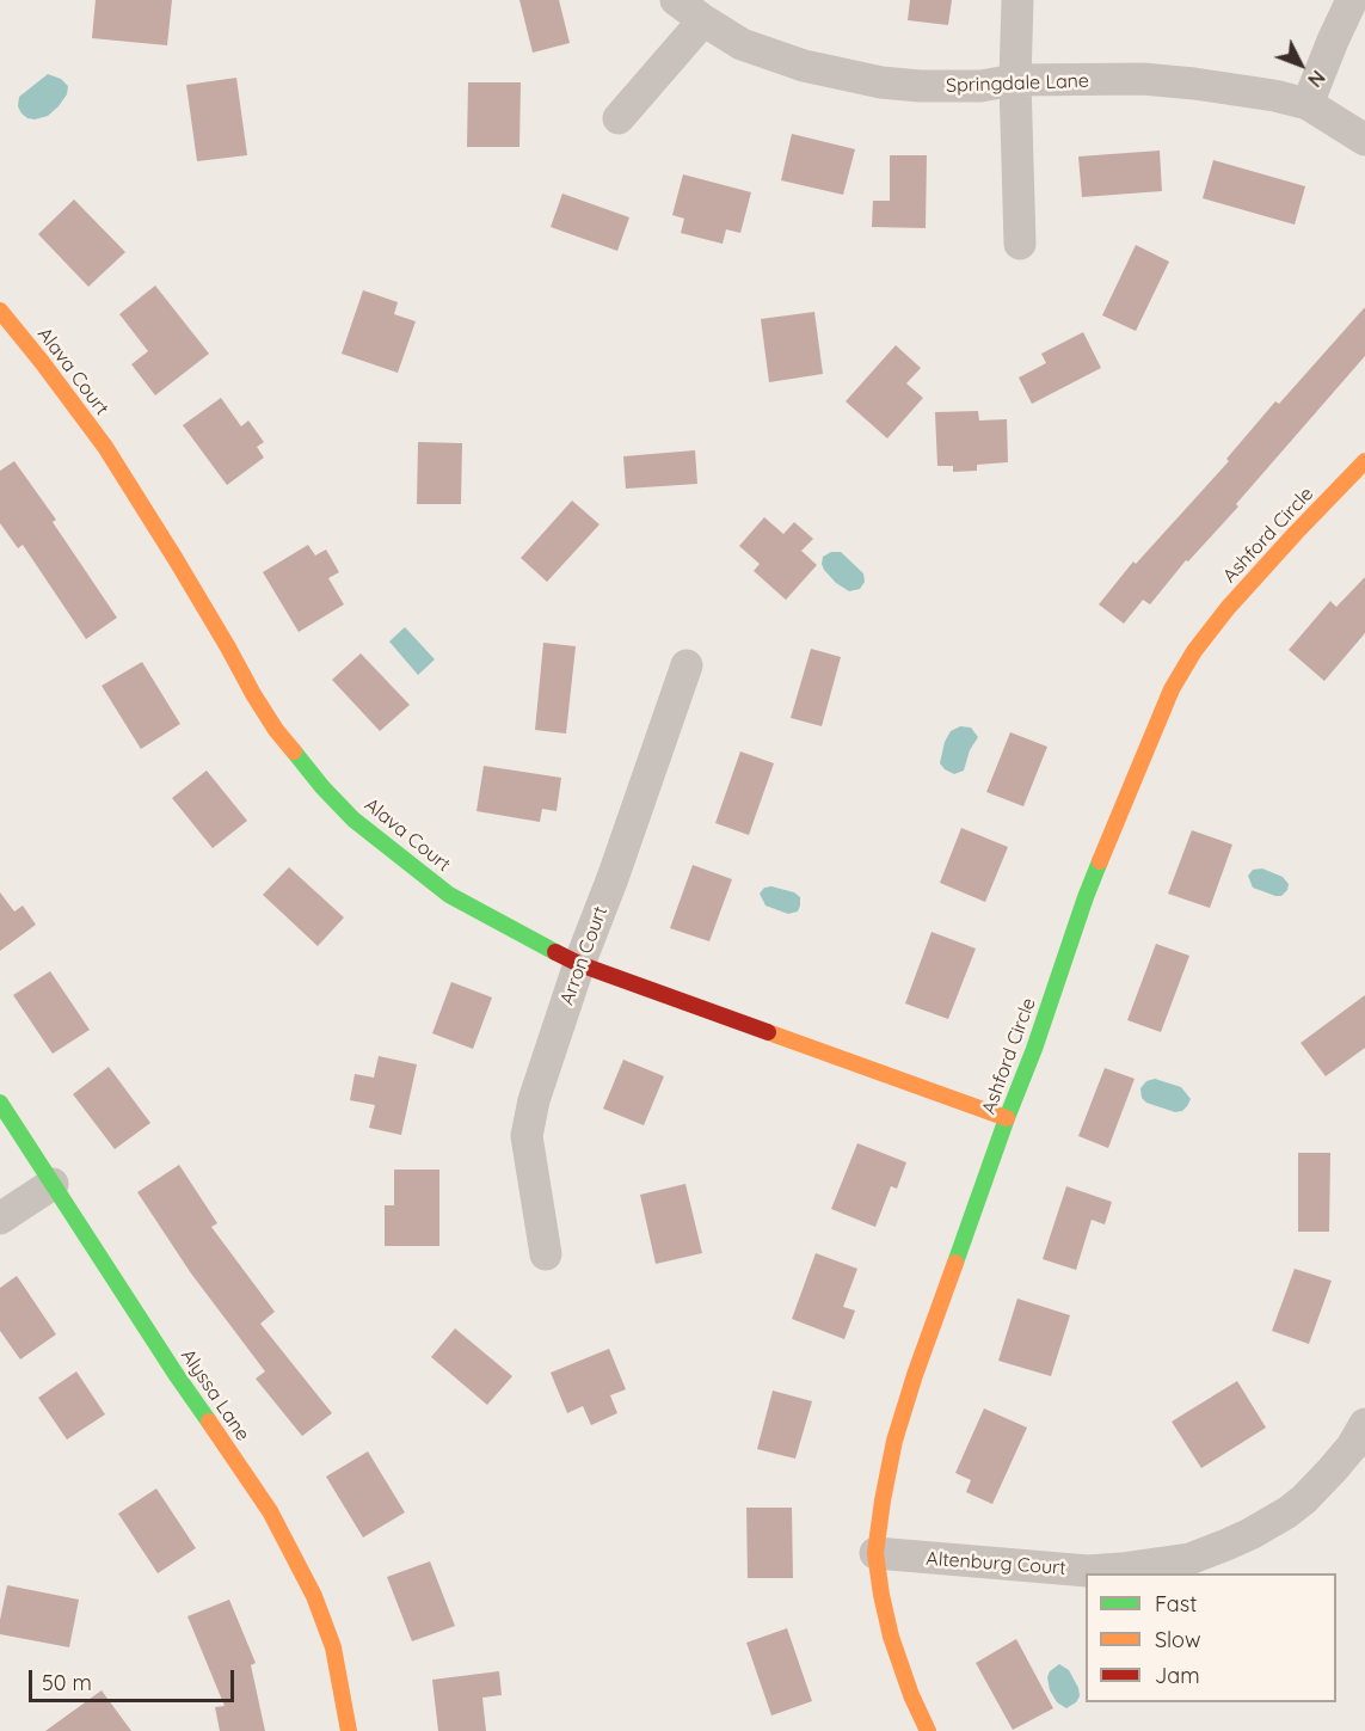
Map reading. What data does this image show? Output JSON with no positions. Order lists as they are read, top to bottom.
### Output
{
  "streets": {
    "street": [
      "Springdale Lane",
      "Alava Court",
      "Ashford Circle",
      "Arron Court",
      "Alyssa Lane",
      "Altenburg Court"
    ]
  },
  "crossings": [
    ["Alava Court", "Ashford Circle"],
    ["Alava Court", "Arron Court"],
    ["Ashford Circle", "Altenburg Court"]
  ],
  "legend": ["Fast", "Slow", "Jam"],
  "scale_bar": "50 m",
  "north": "bottom right"
}
